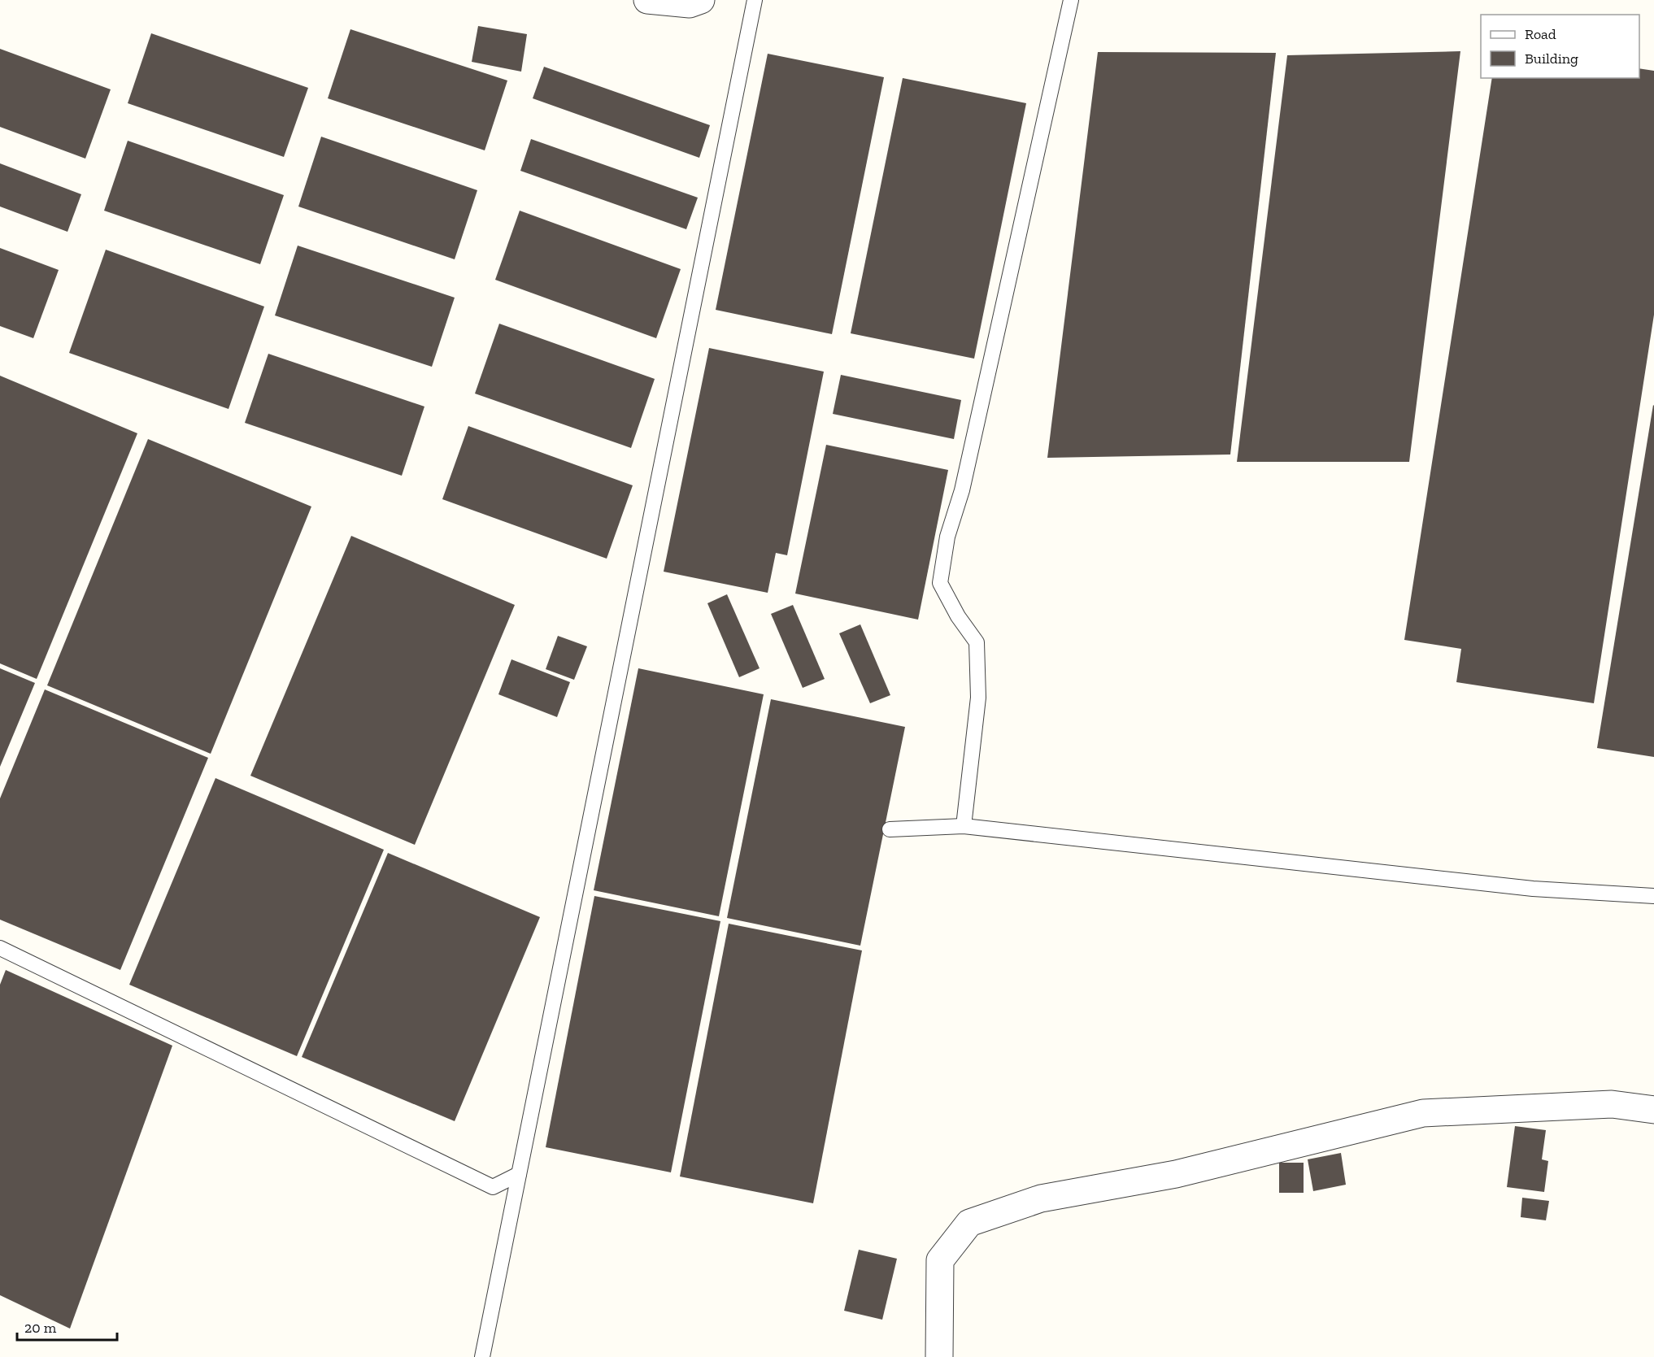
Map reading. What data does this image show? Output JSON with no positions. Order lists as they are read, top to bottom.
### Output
{
  "legend": ["Road", "Building"],
  "scale_bar": "20 m"
}
